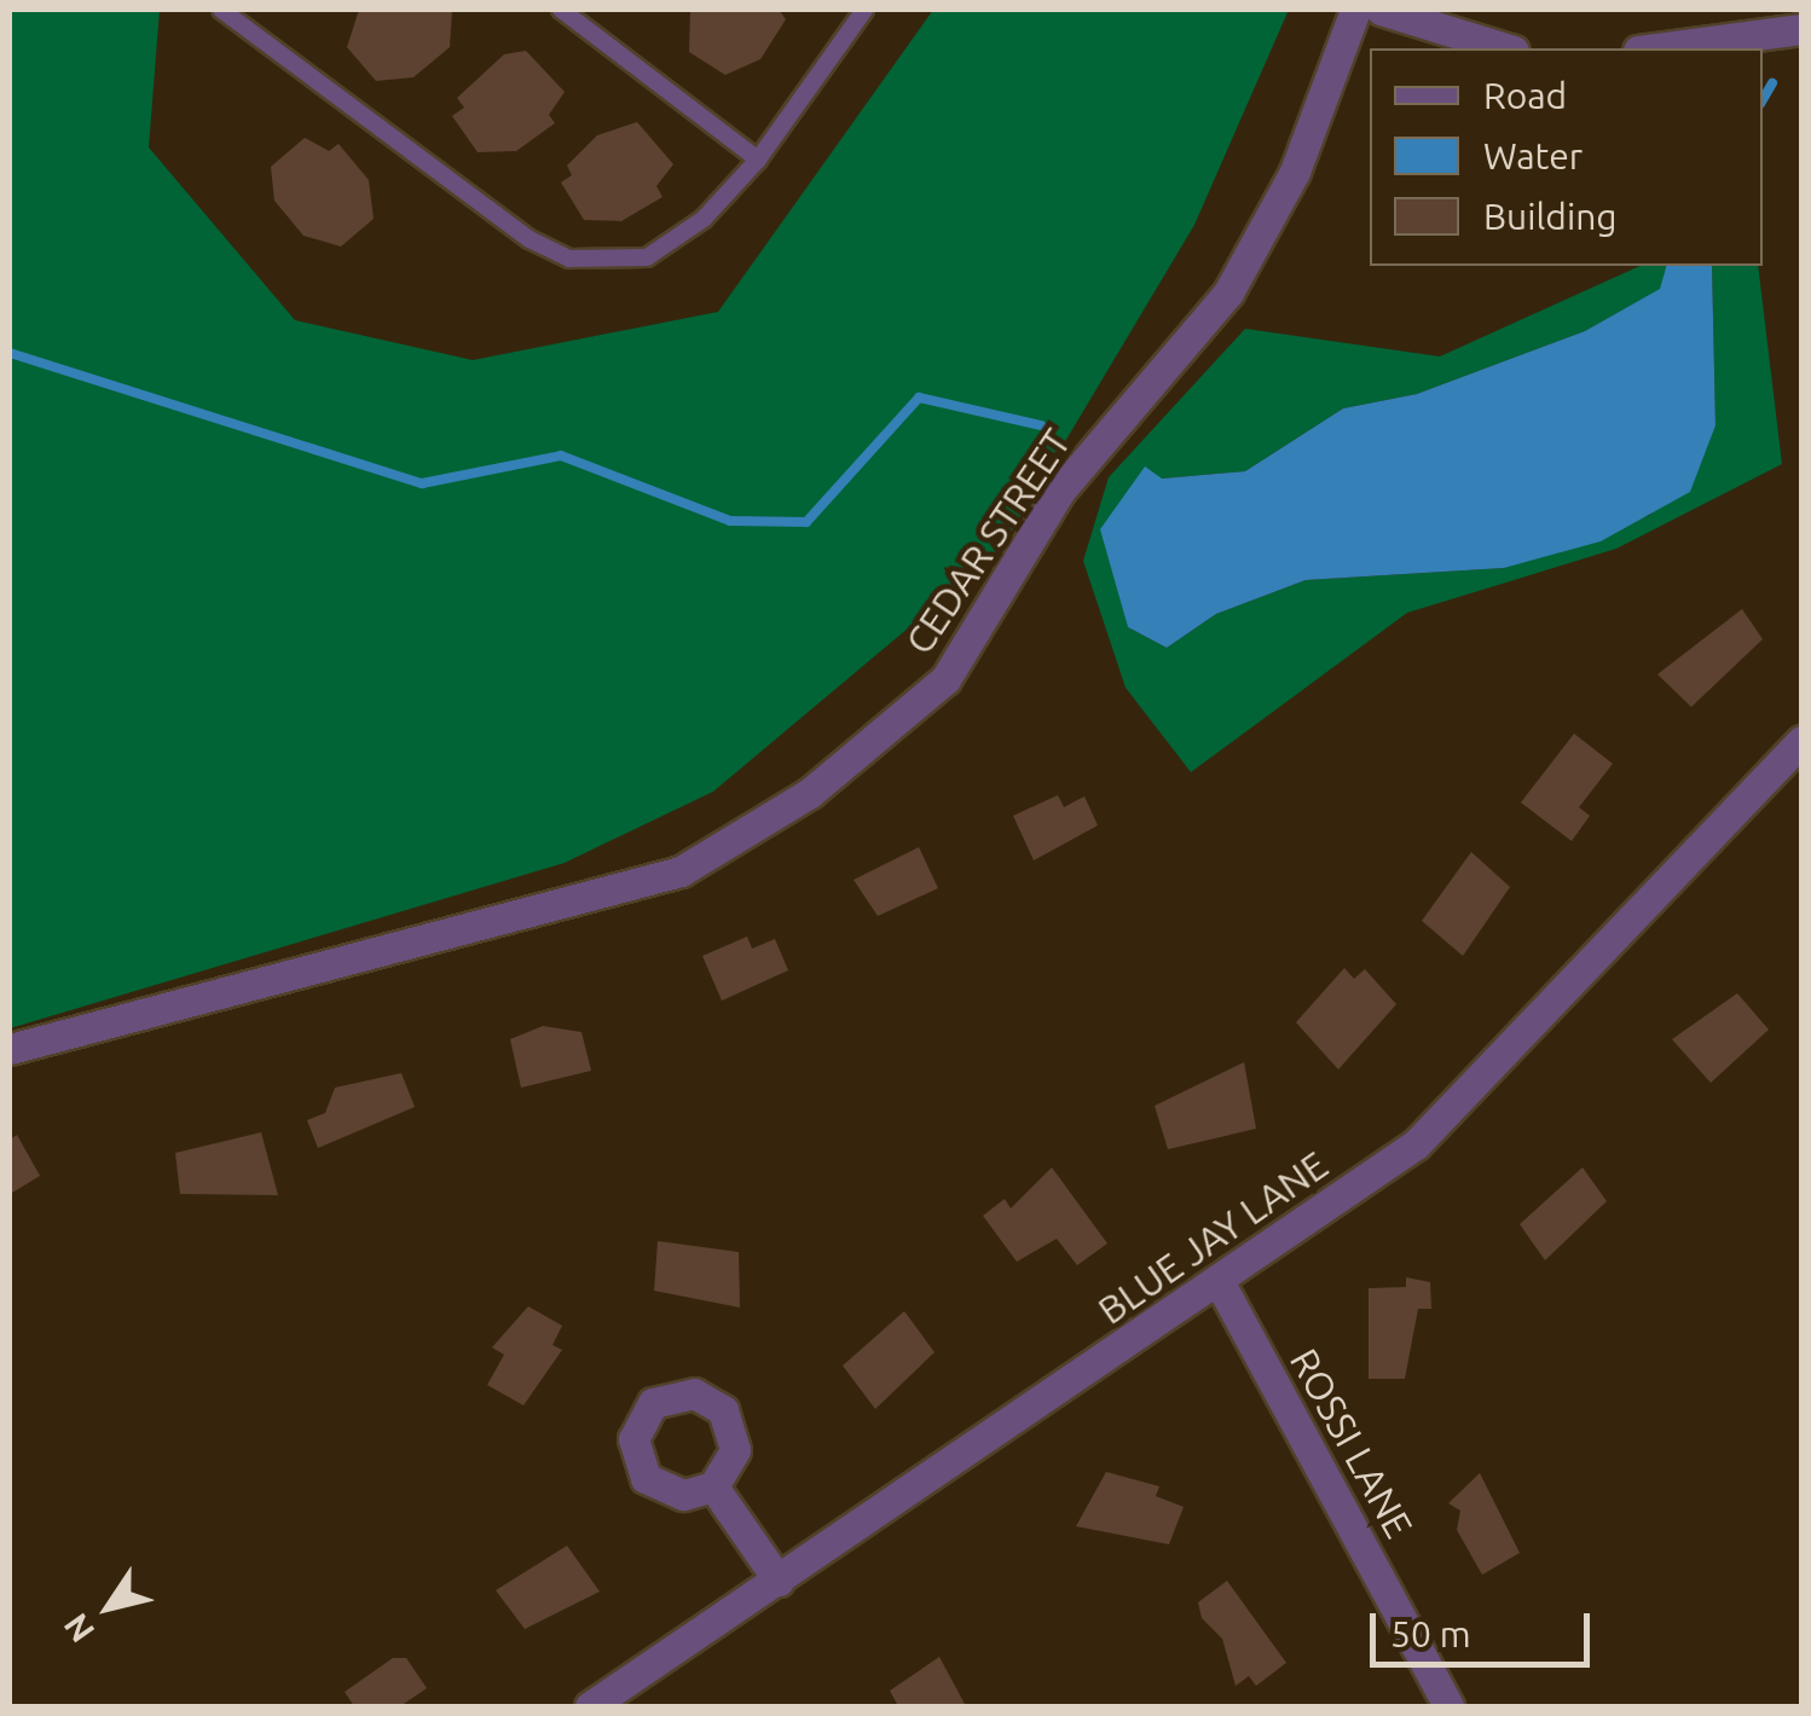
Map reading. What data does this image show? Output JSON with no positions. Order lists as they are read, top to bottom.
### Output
{
  "streets": {
    "street": ["CEDAR STREET", "BLUE JAY LANE", "ROSSI LANE"]
  },
  "crossings": [
    ["BLUE JAY LANE", "ROSSI LANE"]
  ],
  "legend": ["Road", "Water", "Building"],
  "scale_bar": "50 m",
  "north": "bottom left"
}
